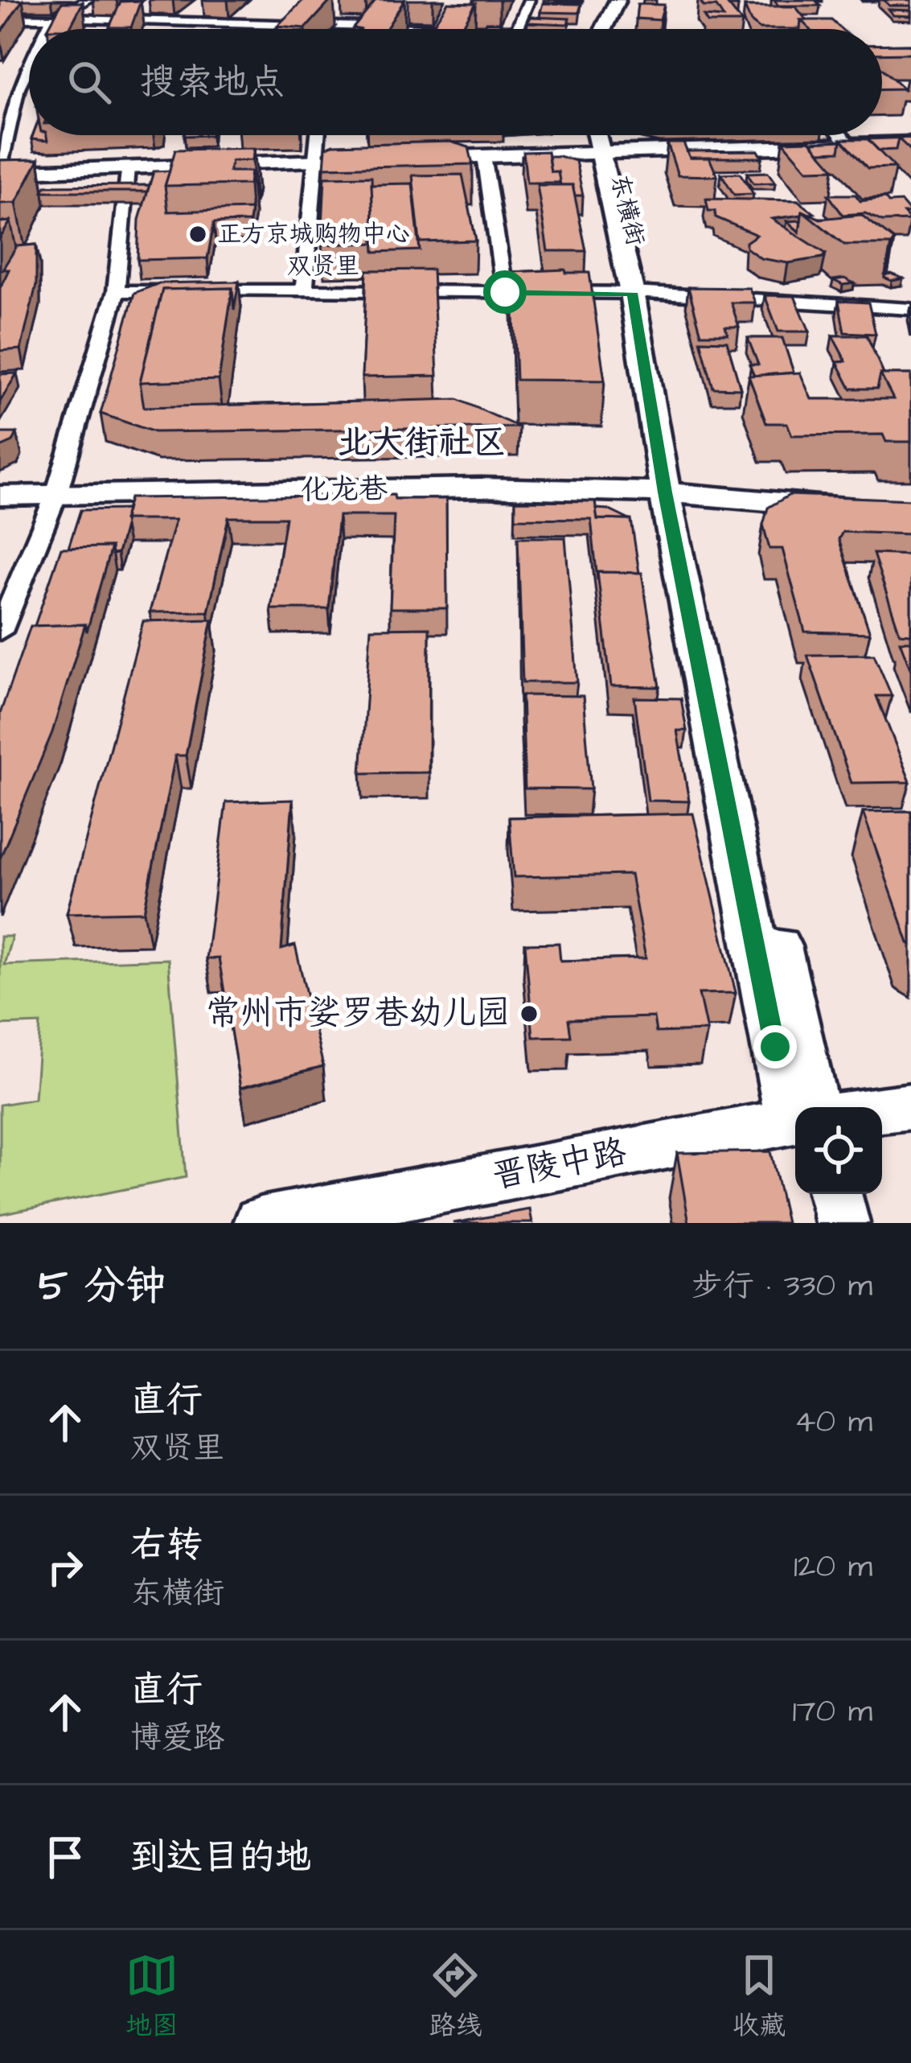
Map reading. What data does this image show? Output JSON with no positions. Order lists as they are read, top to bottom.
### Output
{
  "streets": {
    "main road": ["东横街", "化龙巷", "晋陵中路"],
    "street": ["双贤里"]
  },
  "crossings": [
    ["东横街", "双贤里"],
    ["东横街", "化龙巷"]
  ],
  "districts": ["北大街社区"],
  "places": ["正方京城购物中心", "常州市娑罗巷幼儿园"],
  "page": {
    "search": "搜索地点",
    "heading": ["5 分钟", "步行 · 330 m"],
    "list": [
      ["直行", "双贤里", "40 m"],
      ["右转", "东横街", "120 m"],
      ["直行", "博爱路", "170 m"],
      "到达目的地"
    ],
    "nav": ["地图", "路线", "收藏"]
  }
}
